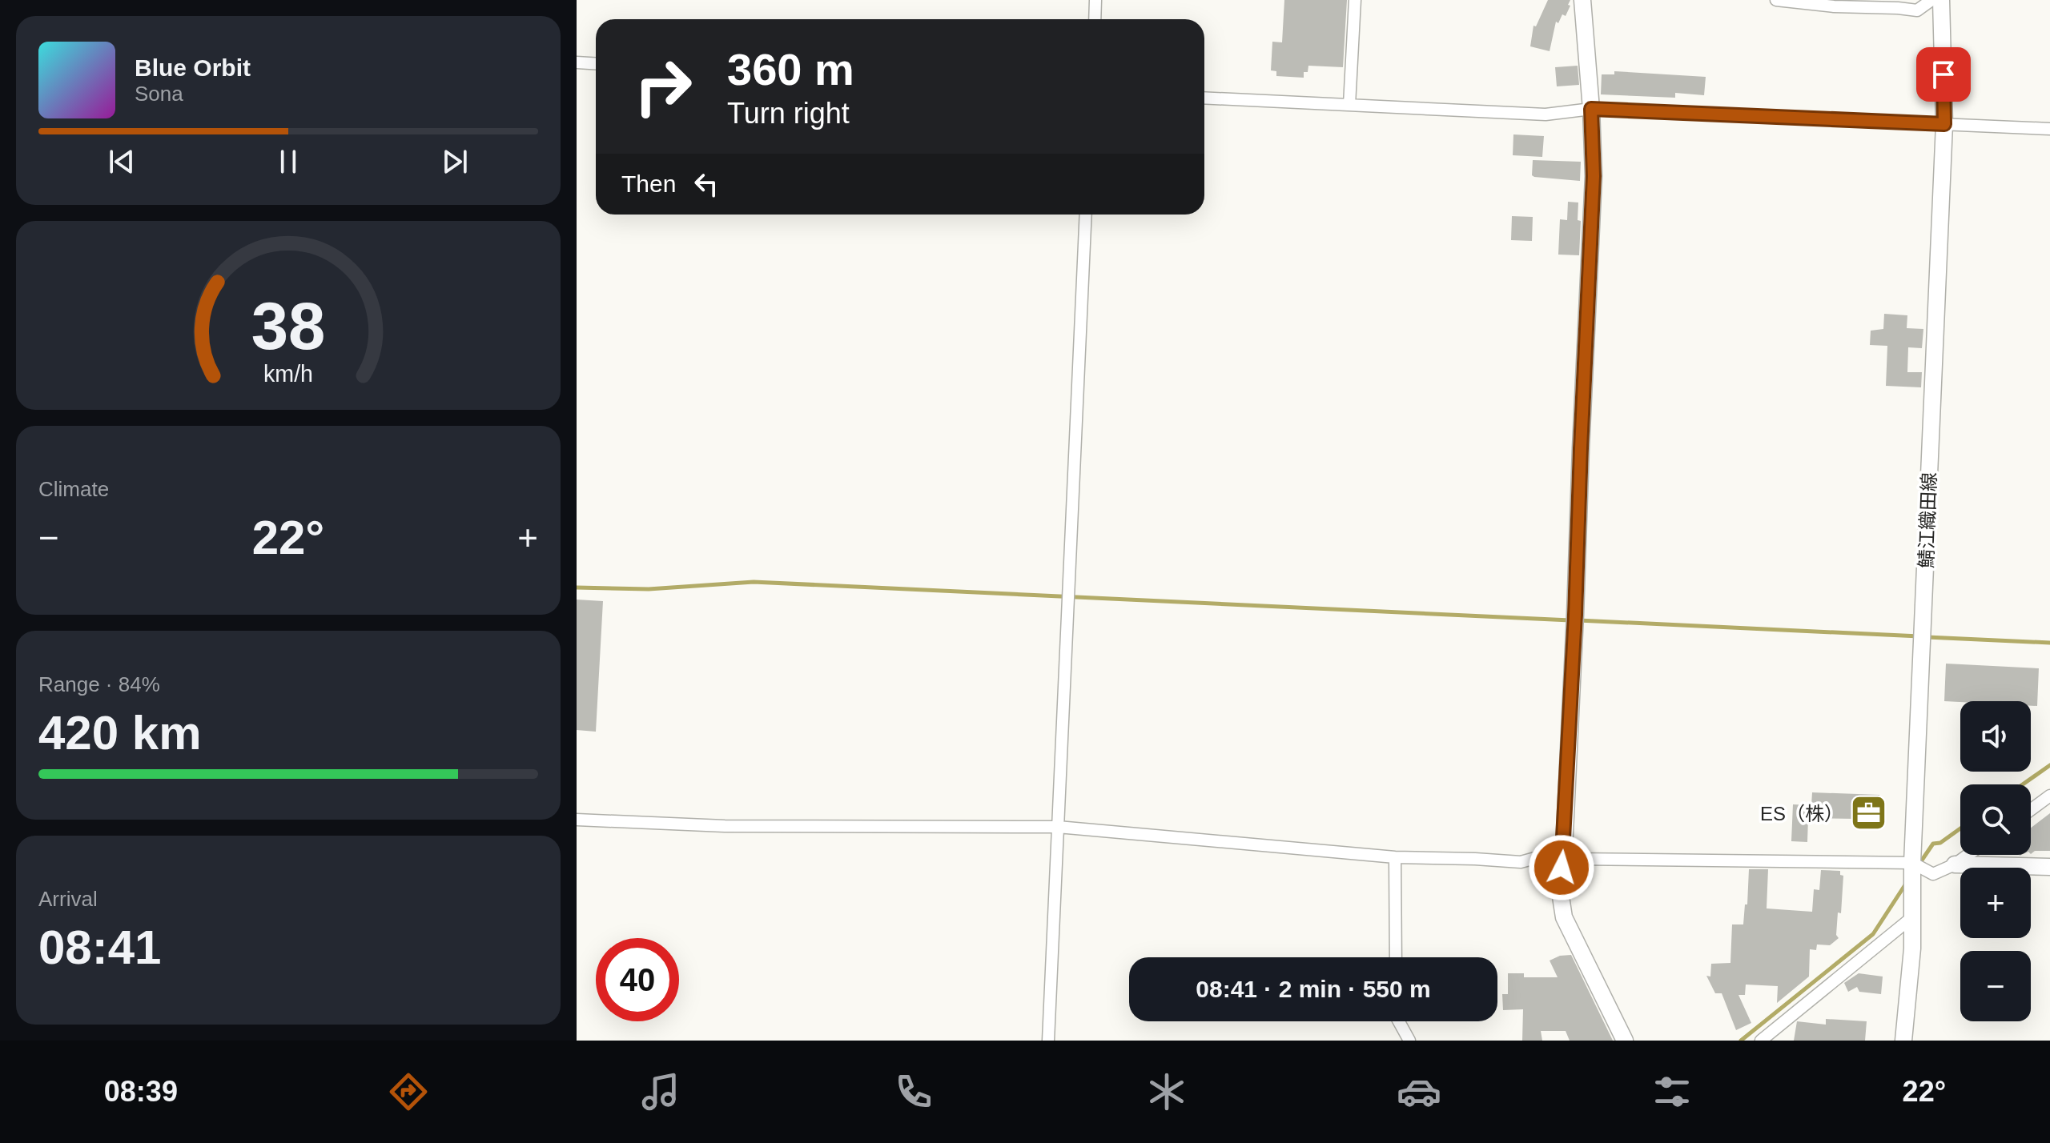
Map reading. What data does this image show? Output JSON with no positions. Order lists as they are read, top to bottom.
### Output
{
  "streets": {
    "street": ["鯖江織田線"]
  },
  "places": {
    "office": ["ES（株）"]
  },
  "page": {
    "turn": ["360 m", "Turn right"],
    "song": ["Blue Orbit", "Sona"],
    "then": "Then",
    "tile": [
      "Climate",
      ["Range · 84%", "420 km"],
      ["Arrival", "08:41"]
    ],
    "heat": ["−", "22°", "+"],
    "map_buttons": ["+", "−"],
    "limit": "40",
    "trip": "08:41 · 2 min · 550 m",
    "tabs": ["08:39", "22°"],
    "gauge": ["38", "km/h"]
  }
}
